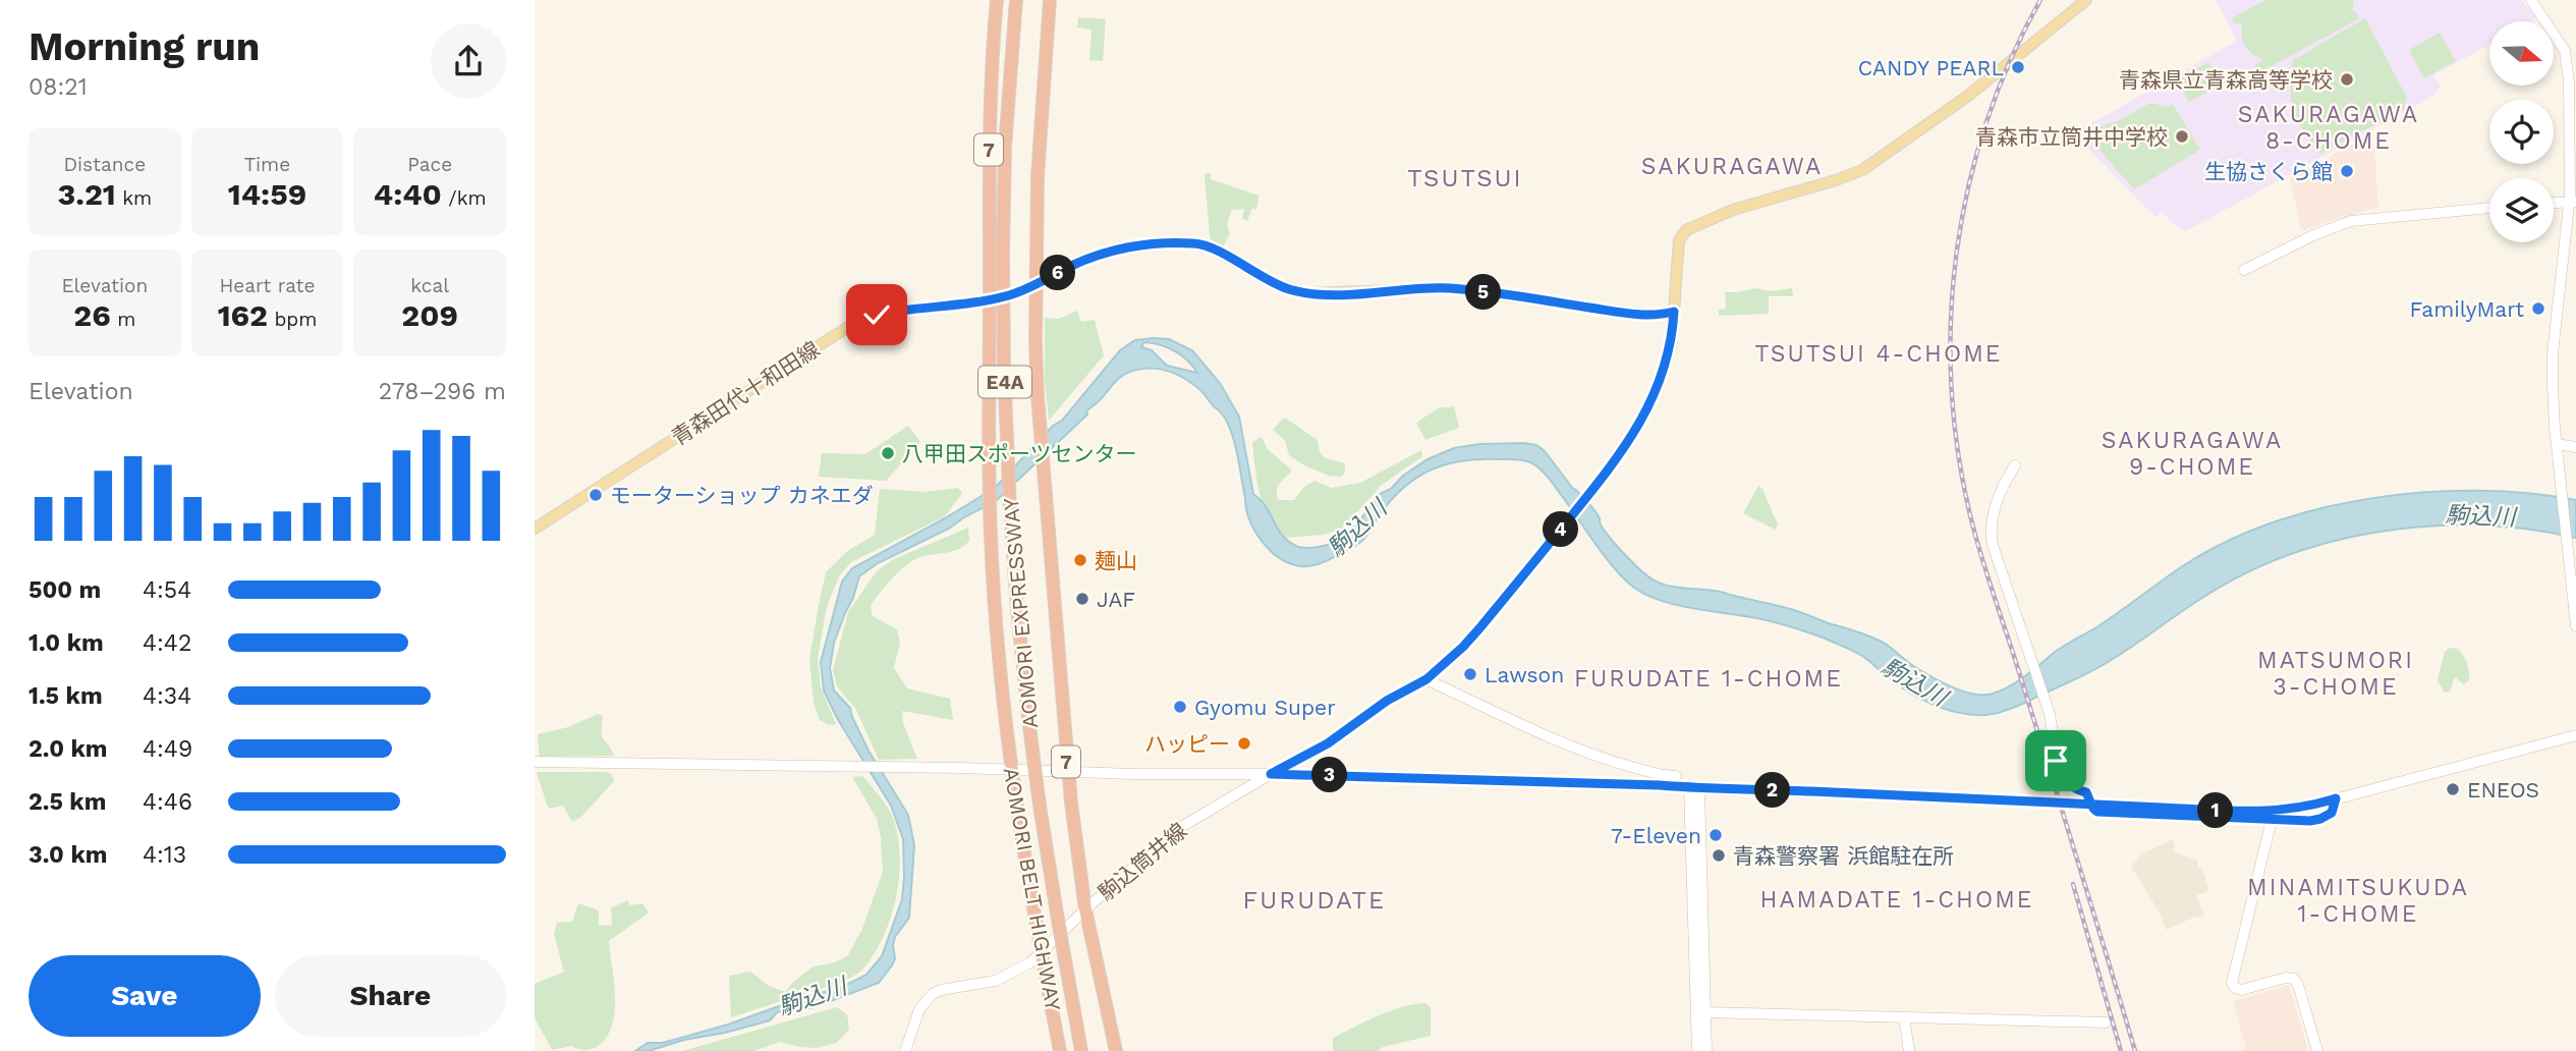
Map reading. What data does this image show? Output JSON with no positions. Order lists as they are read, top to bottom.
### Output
{
  "streets": {
    "highway": [
      "7",
      "E4A",
      "AOMORI EXPRESSWAY",
      "AOMORI BELT HIGHWAY"
    ],
    "main road": ["青森田代十和田線"],
    "street": ["駒込筒井線"]
  },
  "crossings": [
    ["7", "青森田代十和田線"],
    ["7", "駒込筒井線"],
    ["青森田代十和田線", "駒込筒井線"],
    ["青森田代十和田線", "AOMORI BELT HIGHWAY"],
    ["駒込筒井線", "AOMORI BELT HIGHWAY"]
  ],
  "districts": [
    "SAKURAGAWA 8-CHOME",
    "SAKURAGAWA",
    "TSUTSUI",
    "TSUTSUI 4-CHOME",
    "SAKURAGAWA 9-CHOME",
    "MATSUMORI 3-CHOME",
    "FURUDATE 1-CHOME",
    "MINAMITSUKUDA 1-CHOME",
    "HAMADATE 1-CHOME",
    "FURUDATE"
  ],
  "water": ["駒込川"],
  "places": [
    "CANDY PEARL",
    "青森県立青森高等学校",
    "青森市立筒井中学校",
    "生協さくら館",
    "FamilyMart",
    "八甲田スポーツセンター",
    "モーターショップ カネエダ",
    "麺山",
    "JAF",
    "Lawson",
    "Gyomu Super",
    "ハッピー",
    "ENEOS",
    "7-Eleven",
    "青森警察署 浜館駐在所"
  ],
  "north": "right",
  "page": {
    "heading": ["Morning run", "08:21"],
    "stats": [
      ["Distance", "3.21 km"],
      ["Time", "14:59"],
      ["Pace", "4:40 /km"],
      ["Elevation", "26 m"],
      ["Heart rate", "162 bpm"],
      ["kcal", "209"]
    ],
    "pins": [
      "6",
      "5",
      "4",
      "3",
      "2",
      "1"
    ],
    "chart": ["Elevation", "278–296 m"],
    "list": [
      {
        "name": "500 m",
        "note": "4:54"
      },
      {
        "name": "1.0 km",
        "note": "4:42"
      },
      {
        "name": "1.5 km",
        "note": "4:34"
      },
      {
        "name": "2.0 km",
        "note": "4:49"
      },
      {
        "name": "2.5 km",
        "note": "4:46"
      },
      {
        "name": "3.0 km",
        "note": "4:13"
      }
    ],
    "buttons": ["Save", "Share"]
  }
}
